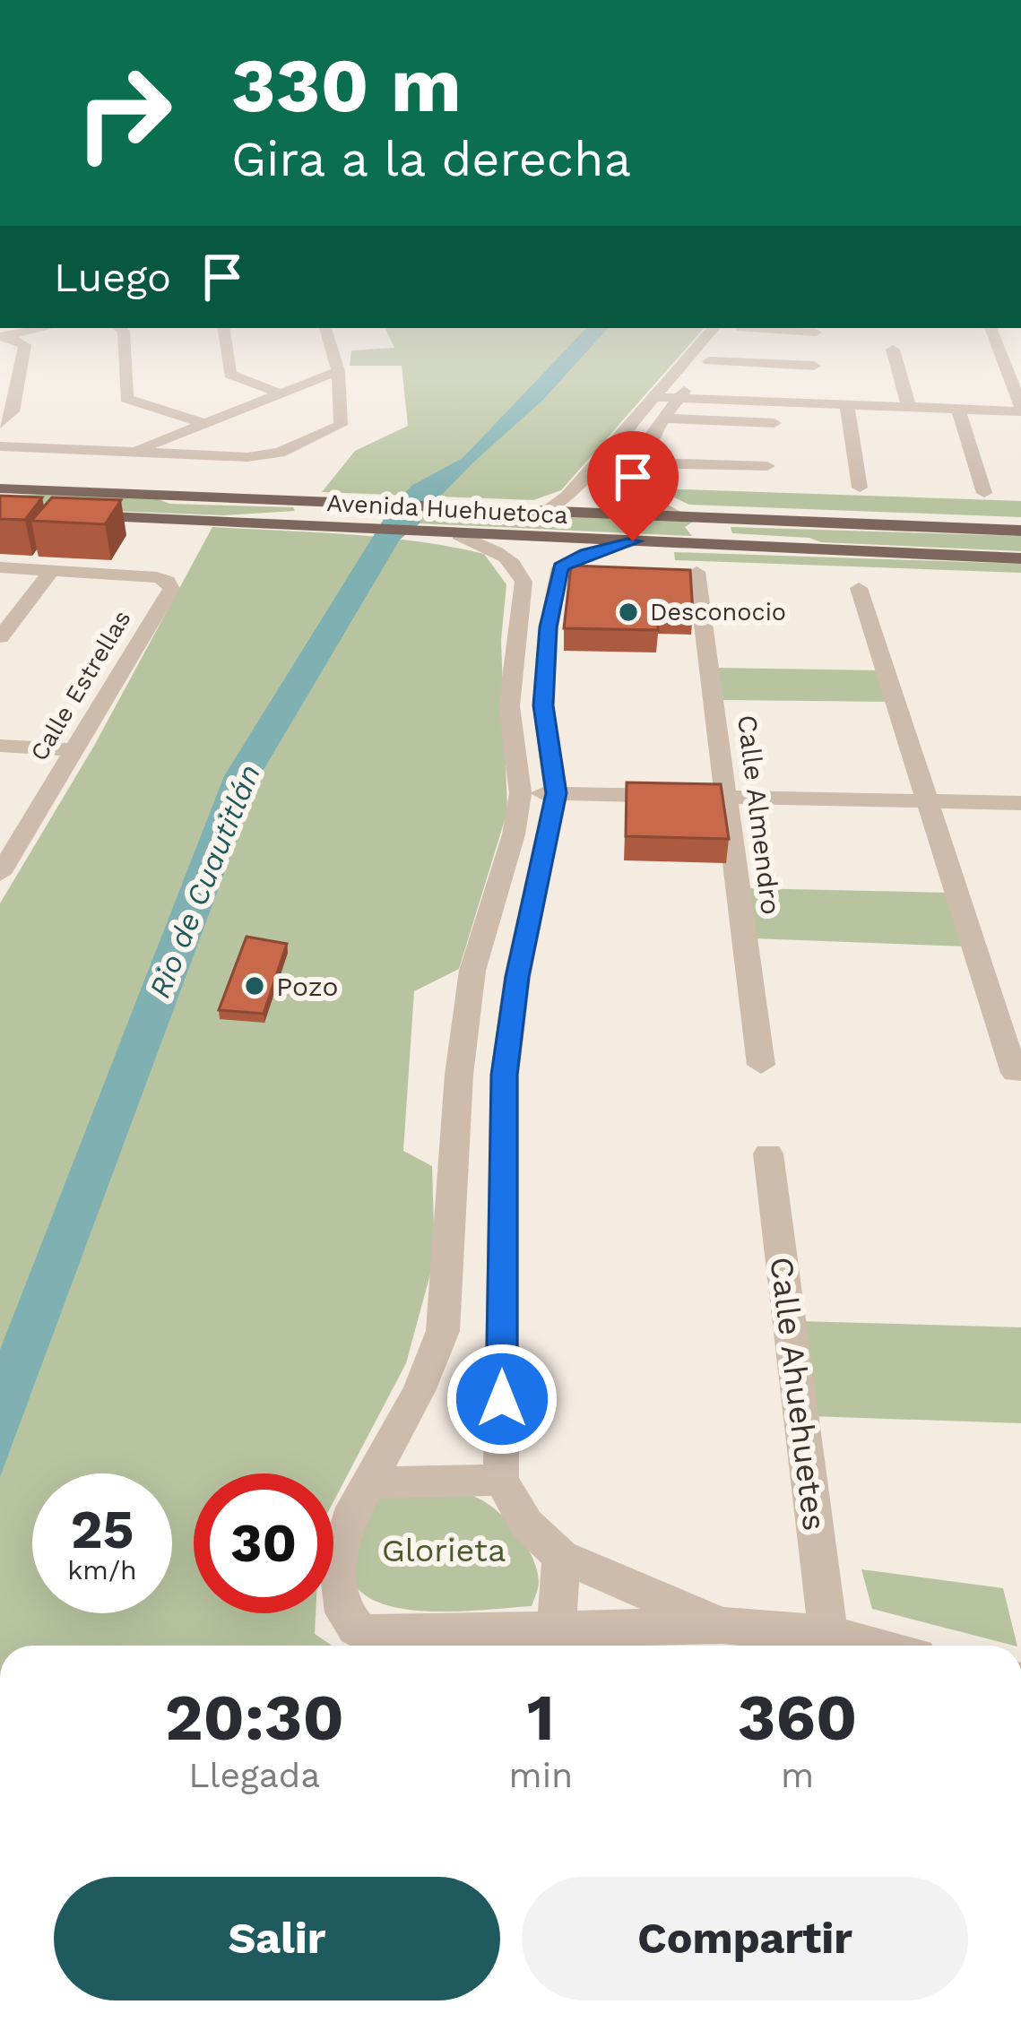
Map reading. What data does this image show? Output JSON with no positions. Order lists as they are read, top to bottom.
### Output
{
  "streets": {
    "main road": ["Avenida Huehuetoca"],
    "street": ["Calle Estrellas", "Calle Almendro", "Calle Ahuehuetes"]
  },
  "water": ["Rio de Cuautitlán"],
  "parks": ["Glorieta"],
  "places": ["Desconocio", "Pozo"],
  "page": {
    "turn": ["330 m", "Gira a la derecha"],
    "then": "Luego",
    "speed": "25 km/h",
    "limit": "30",
    "eta": [
      "20:30",
      "Llegada",
      "1",
      "min",
      "360",
      "m"
    ],
    "buttons": ["Salir", "Compartir"]
  }
}
